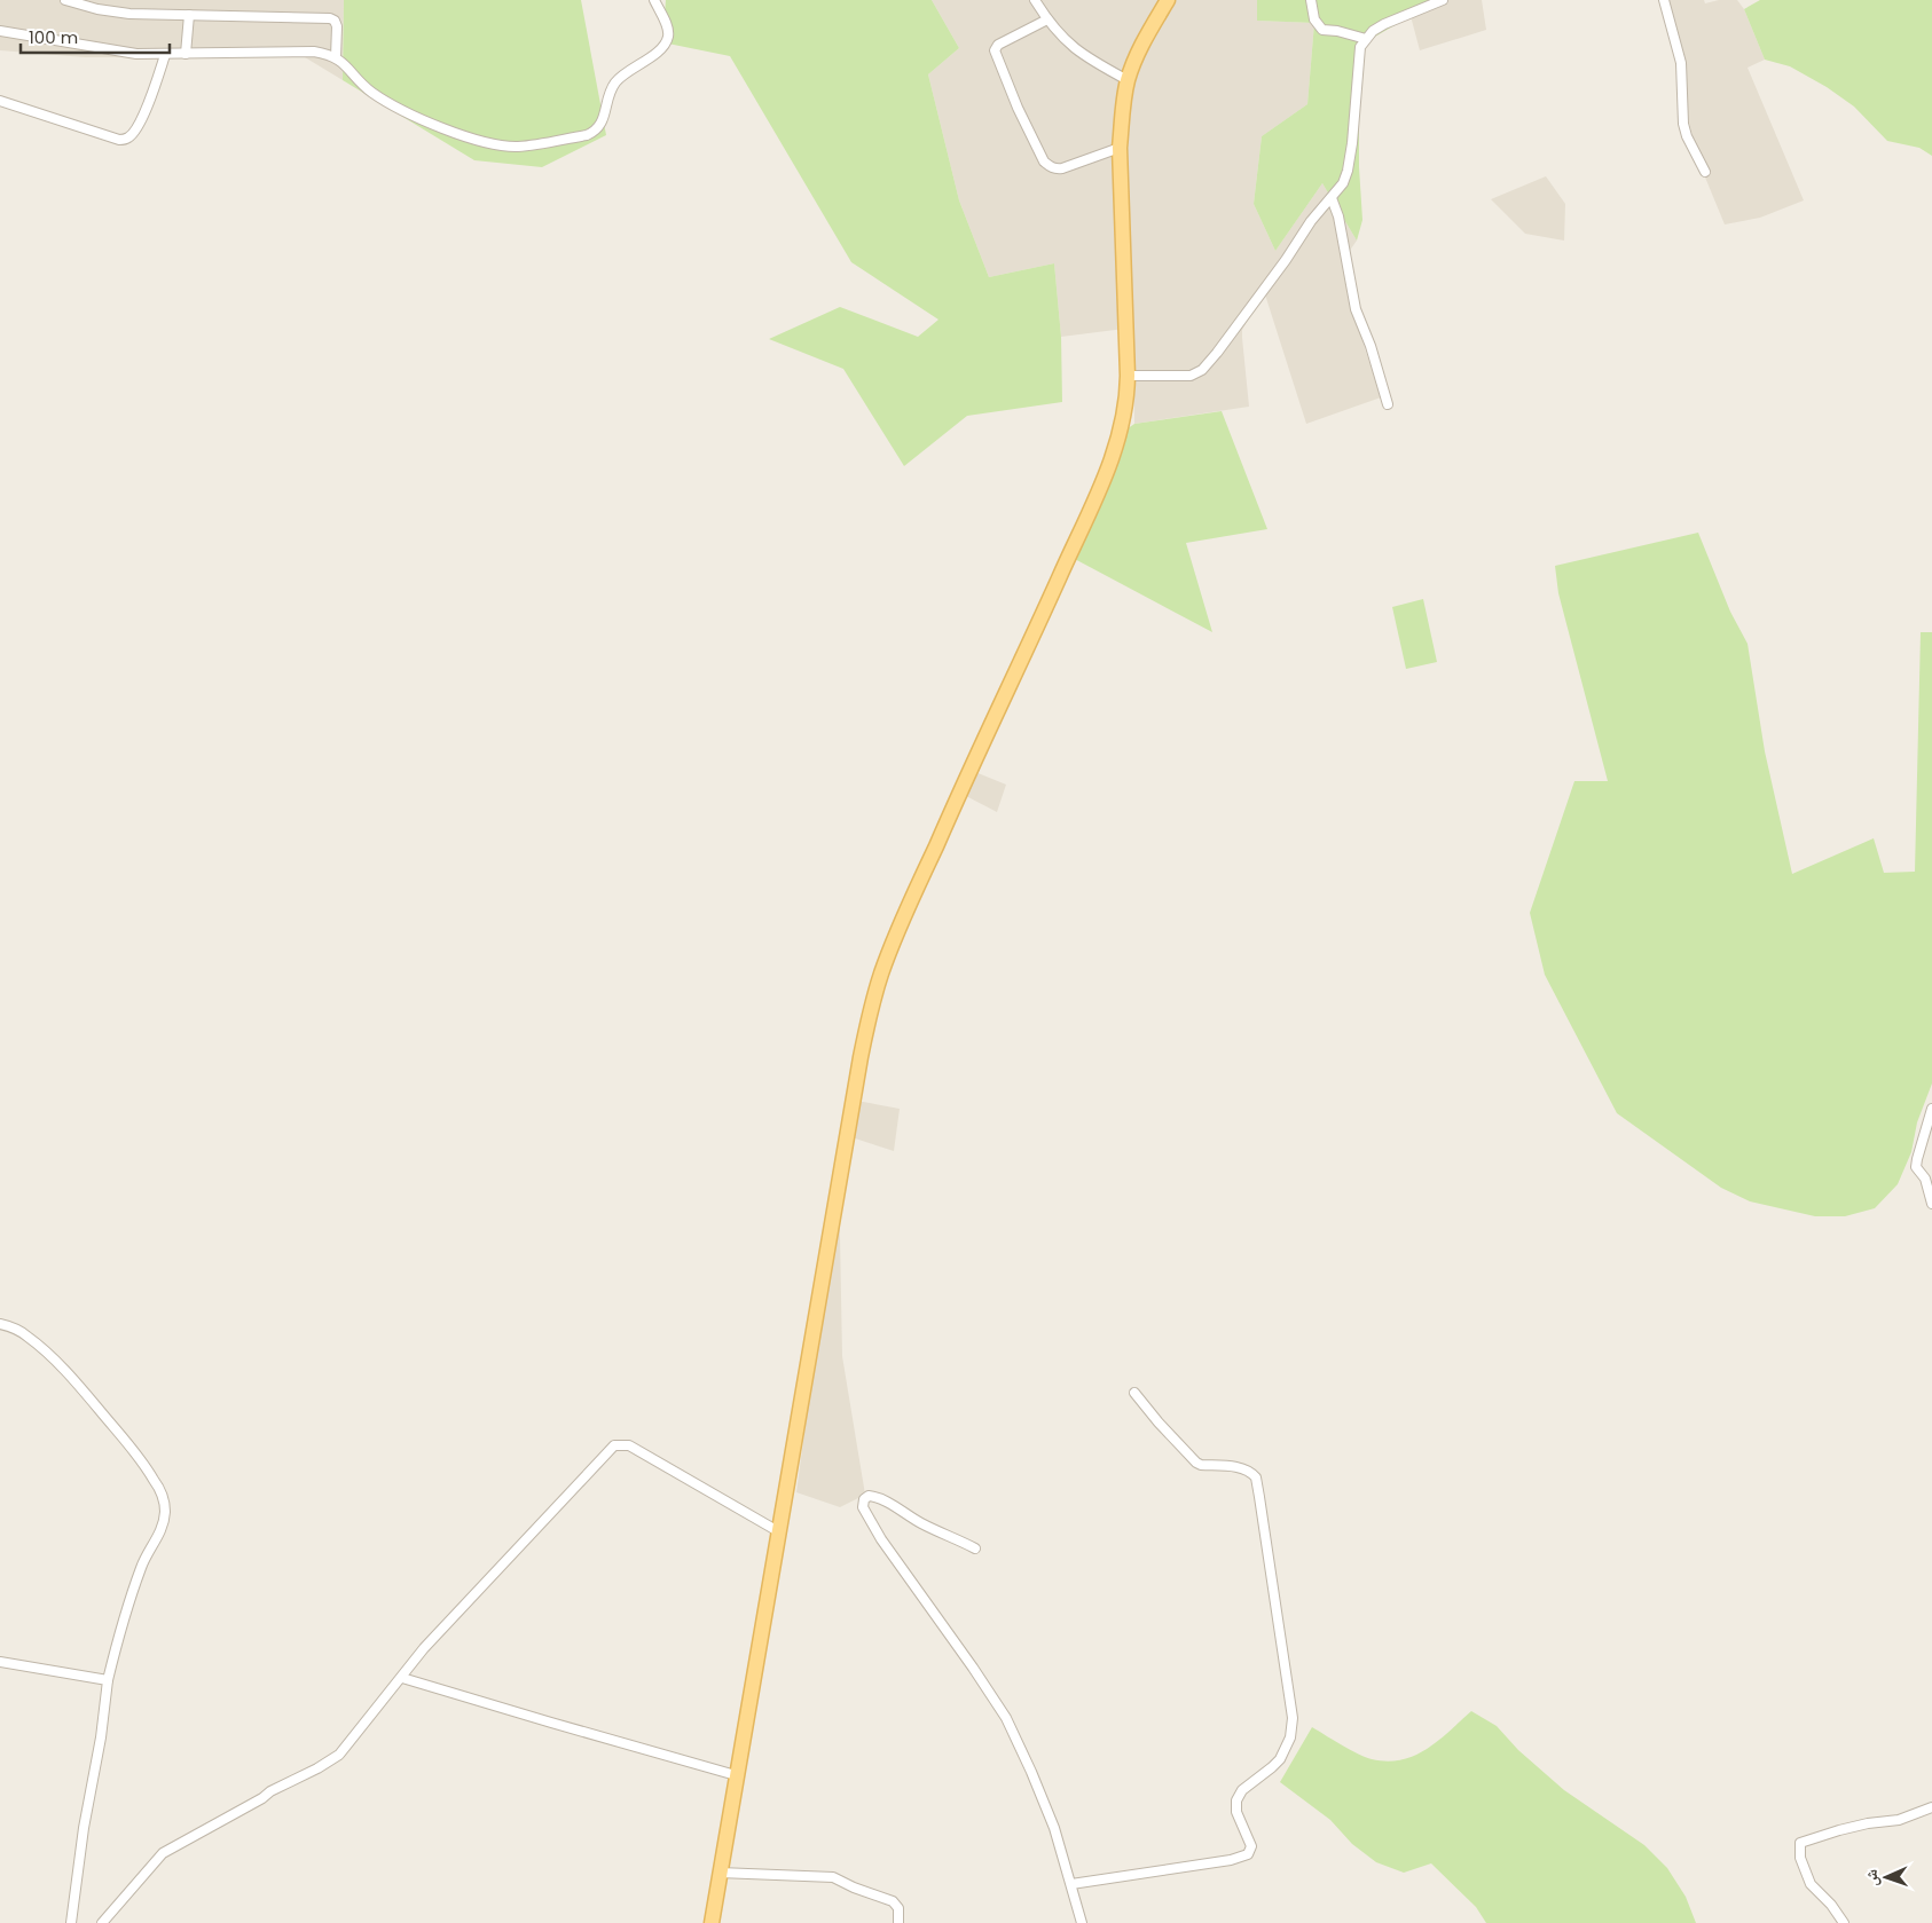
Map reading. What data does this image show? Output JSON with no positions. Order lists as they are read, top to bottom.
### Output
{
  "scale_bar": "100 m",
  "north": "left"
}
